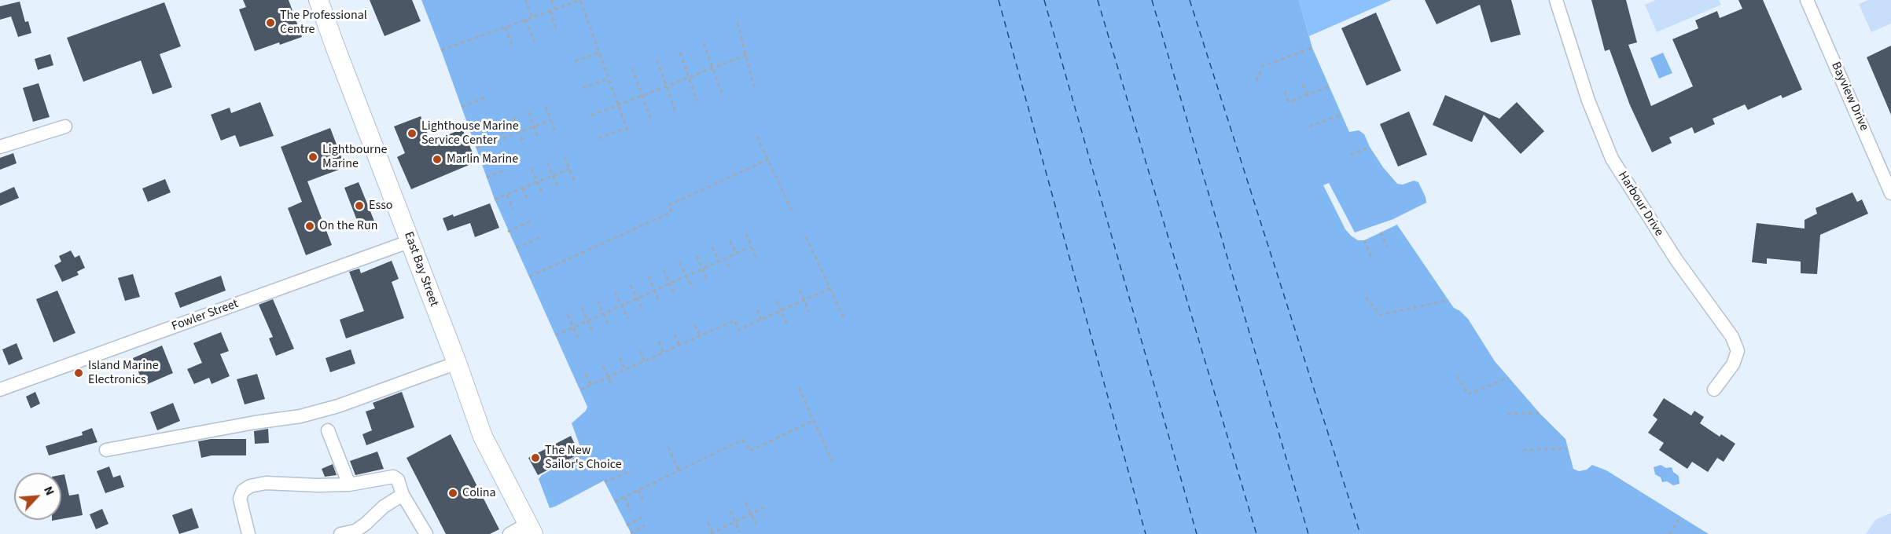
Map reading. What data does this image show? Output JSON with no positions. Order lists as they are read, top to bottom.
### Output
{
  "streets": {
    "highway": ["East Bay Street"],
    "street": ["Bayview Drive", "Harbour Drive", "Fowler Street"]
  },
  "crossings": [
    ["East Bay Street", "Fowler Street"]
  ],
  "places": [
    "The Professional Centre",
    "Lighthouse Marine Service Center",
    "Lightbourne Marine",
    "Marlin Marine",
    "Esso",
    "On the Run",
    "Island Marine Electronics",
    "The New Sailor's Choice",
    "Colina"
  ],
  "north": "top right"
}
